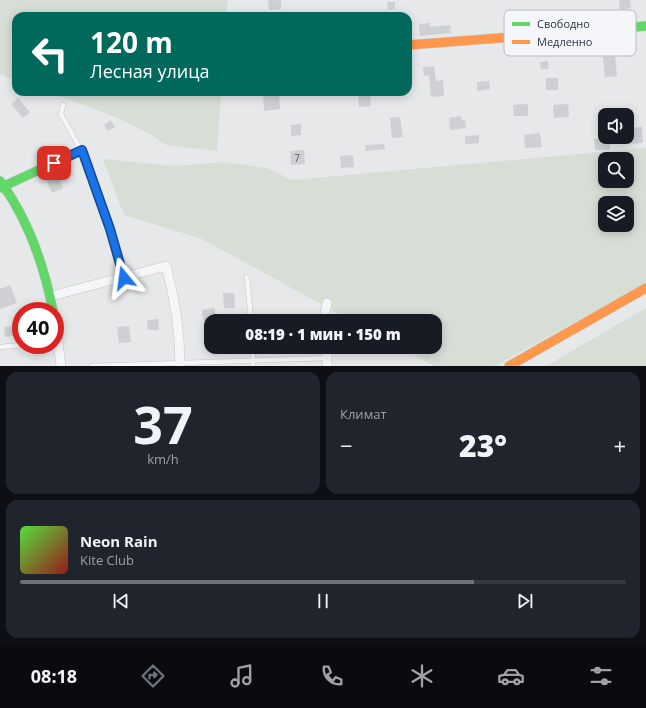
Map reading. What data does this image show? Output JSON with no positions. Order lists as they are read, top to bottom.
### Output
{
  "house_numbers": ["7"],
  "legend": ["Свободно", "Медленно"],
  "page": {
    "turn": ["120 m", "Лесная улица"],
    "limit": "40",
    "trip": "08:19 · 1 мин · 150 m",
    "tile": [
      ["37", "km/h"],
      "Климат"
    ],
    "heat": ["−", "23°", "+"],
    "song": ["Neon Rain", "Kite Club"],
    "tabs": "08:18"
  }
}
